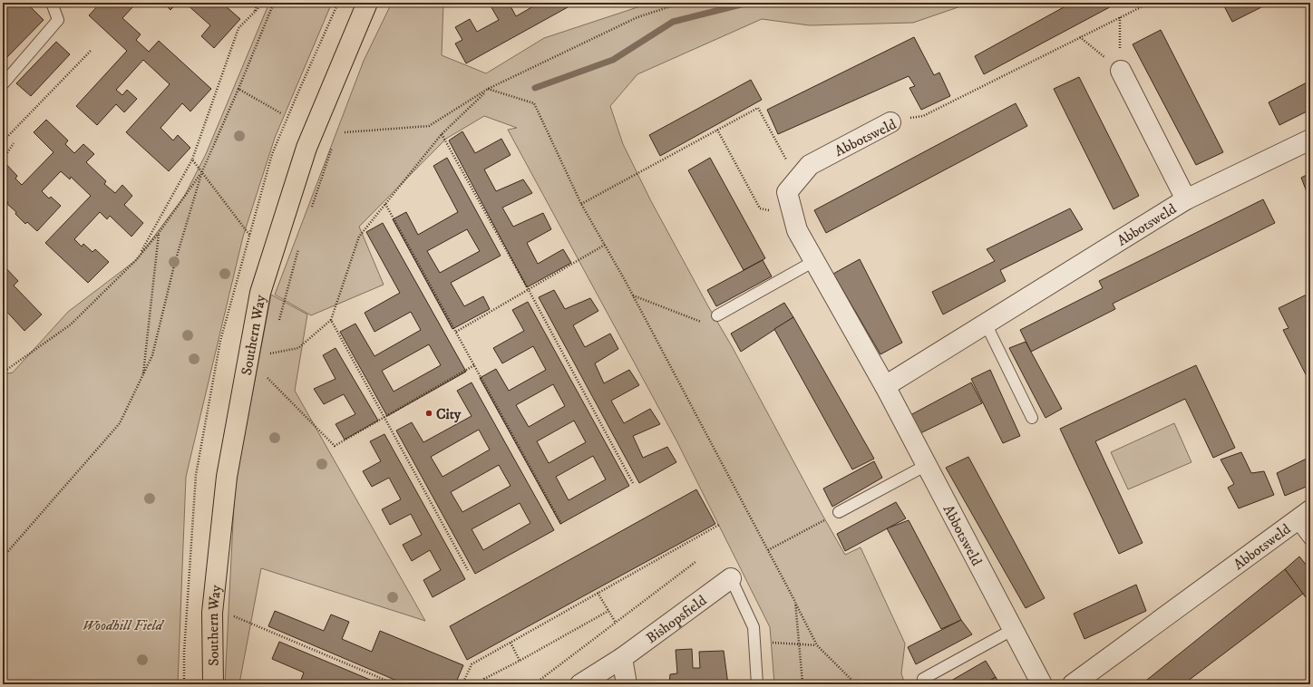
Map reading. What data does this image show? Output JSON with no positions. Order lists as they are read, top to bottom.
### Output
{
  "streets": {
    "main road": ["Southern Way"],
    "street": ["Abbotsweld", "Bishopsfield"]
  },
  "parks": ["Woodhill Field"],
  "places": ["City"]
}
